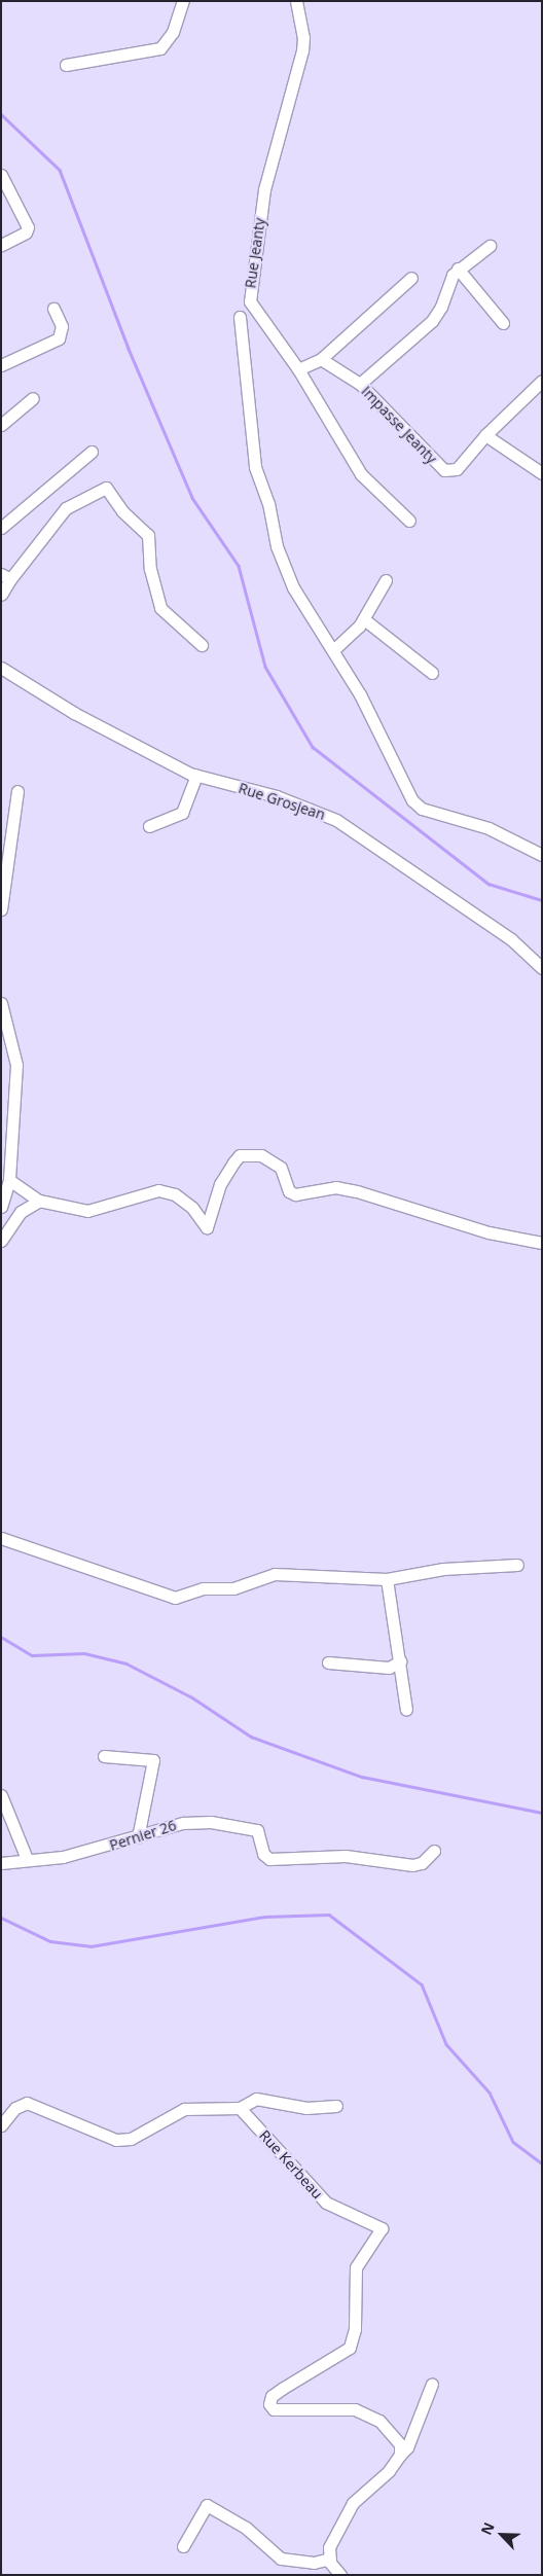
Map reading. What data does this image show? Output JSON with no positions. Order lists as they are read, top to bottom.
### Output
{
  "streets": {
    "street": [
      "Rue Jeanty",
      "Impasse Jeanty",
      "Rue Grosjean",
      "Pernier 26",
      "Rue Kerbeau"
    ]
  },
  "north": "top left"
}
